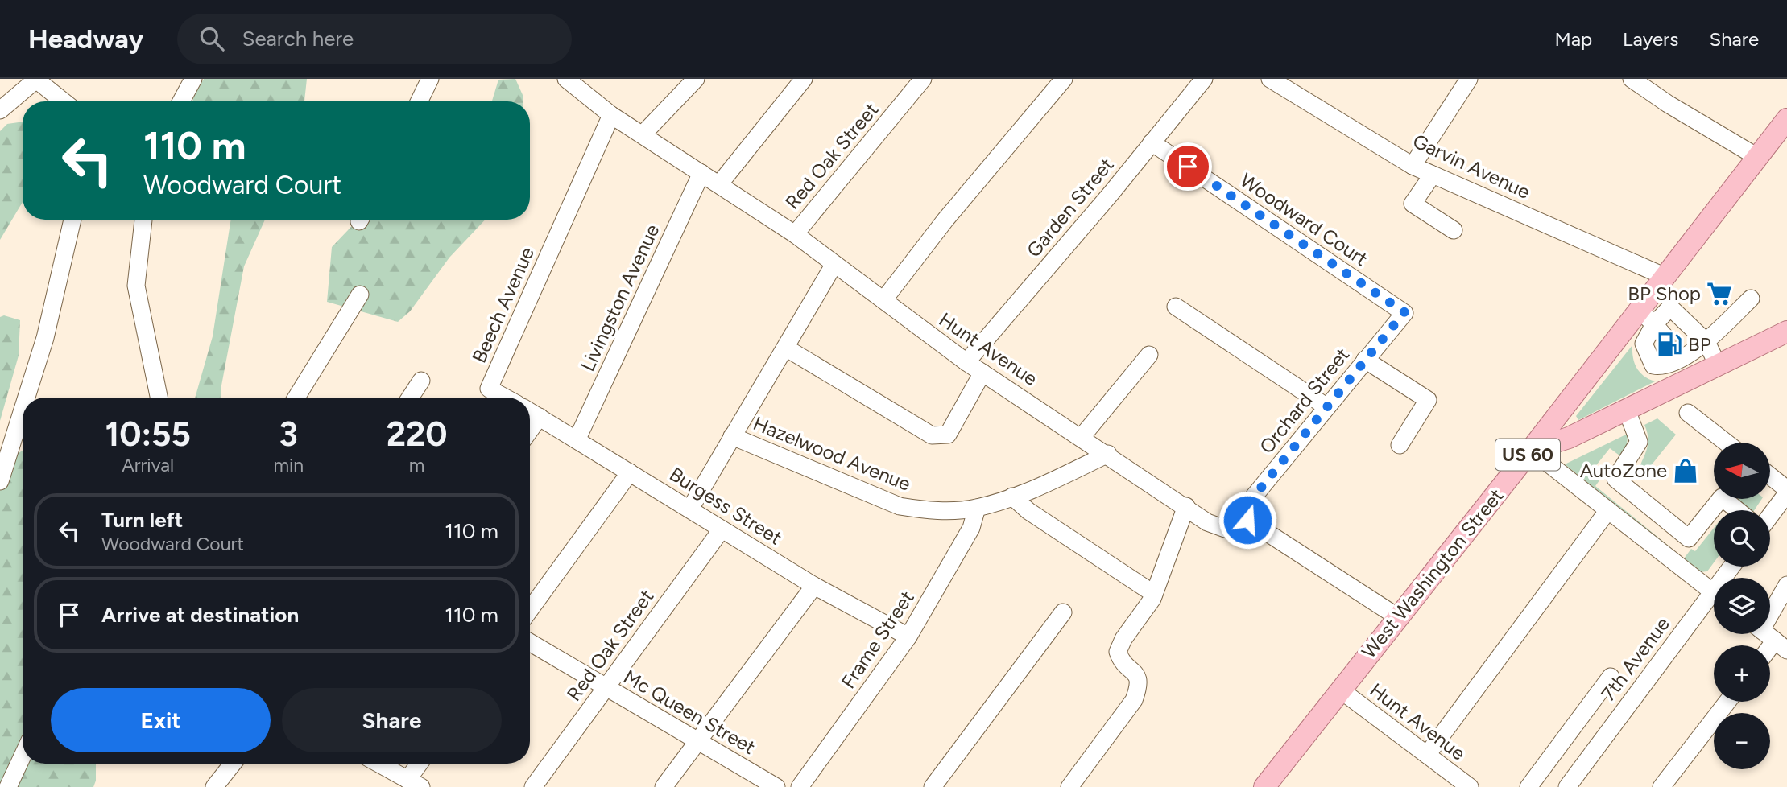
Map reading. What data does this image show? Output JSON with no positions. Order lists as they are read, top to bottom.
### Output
{
  "streets": {
    "main road": ["US 60", "West Washington Street"],
    "street": [
      "Red Oak Street",
      "Garvin Avenue",
      "Garden Street",
      "Woodward Court",
      "Livingston Avenue",
      "Beech Avenue",
      "Hunt Avenue",
      "Orchard Street",
      "Hazelwood Avenue",
      "Burgess Street",
      "Frame Street",
      "7th Avenue",
      "Mc Queen Street"
    ]
  },
  "crossings": [
    ["Red Oak Street", "Hunt Avenue"],
    ["Red Oak Street", "Burgess Street"],
    ["Red Oak Street", "Mc Queen Street"],
    ["Garvin Avenue", "West Washington Street"],
    ["Garden Street", "Woodward Court"],
    ["Garden Street", "Hunt Avenue"],
    ["Woodward Court", "Orchard Street"],
    ["Livingston Avenue", "Hunt Avenue"],
    ["Livingston Avenue", "Burgess Street"],
    ["Beech Avenue", "Hunt Avenue"],
    ["Hunt Avenue", "Orchard Street"],
    ["Hunt Avenue", "Hazelwood Avenue"],
    ["Hunt Avenue", "West Washington Street"],
    ["Hazelwood Avenue", "Frame Street"],
    ["Burgess Street", "Frame Street"]
  ],
  "places": {
    "supermarket": ["BP Shop"],
    "fuel station": ["BP"],
    "shop": ["AutoZone"]
  },
  "north": "left",
  "page": {
    "header": "Headway",
    "search": "Search here",
    "nav": ["Map", "Layers", "Share"],
    "turn": ["110 m", "Woodward Court"],
    "eta": [
      "10:55",
      "Arrival",
      "3",
      "min",
      "220",
      "m"
    ],
    "map_buttons": ["+", "−"],
    "list": [
      {
        "name": "Turn left",
        "note": "Woodward Court",
        "value": "110 m"
      },
      {
        "name": "Arrive at destination",
        "value": "110 m"
      }
    ],
    "buttons": ["Exit", "Share"]
  }
}
